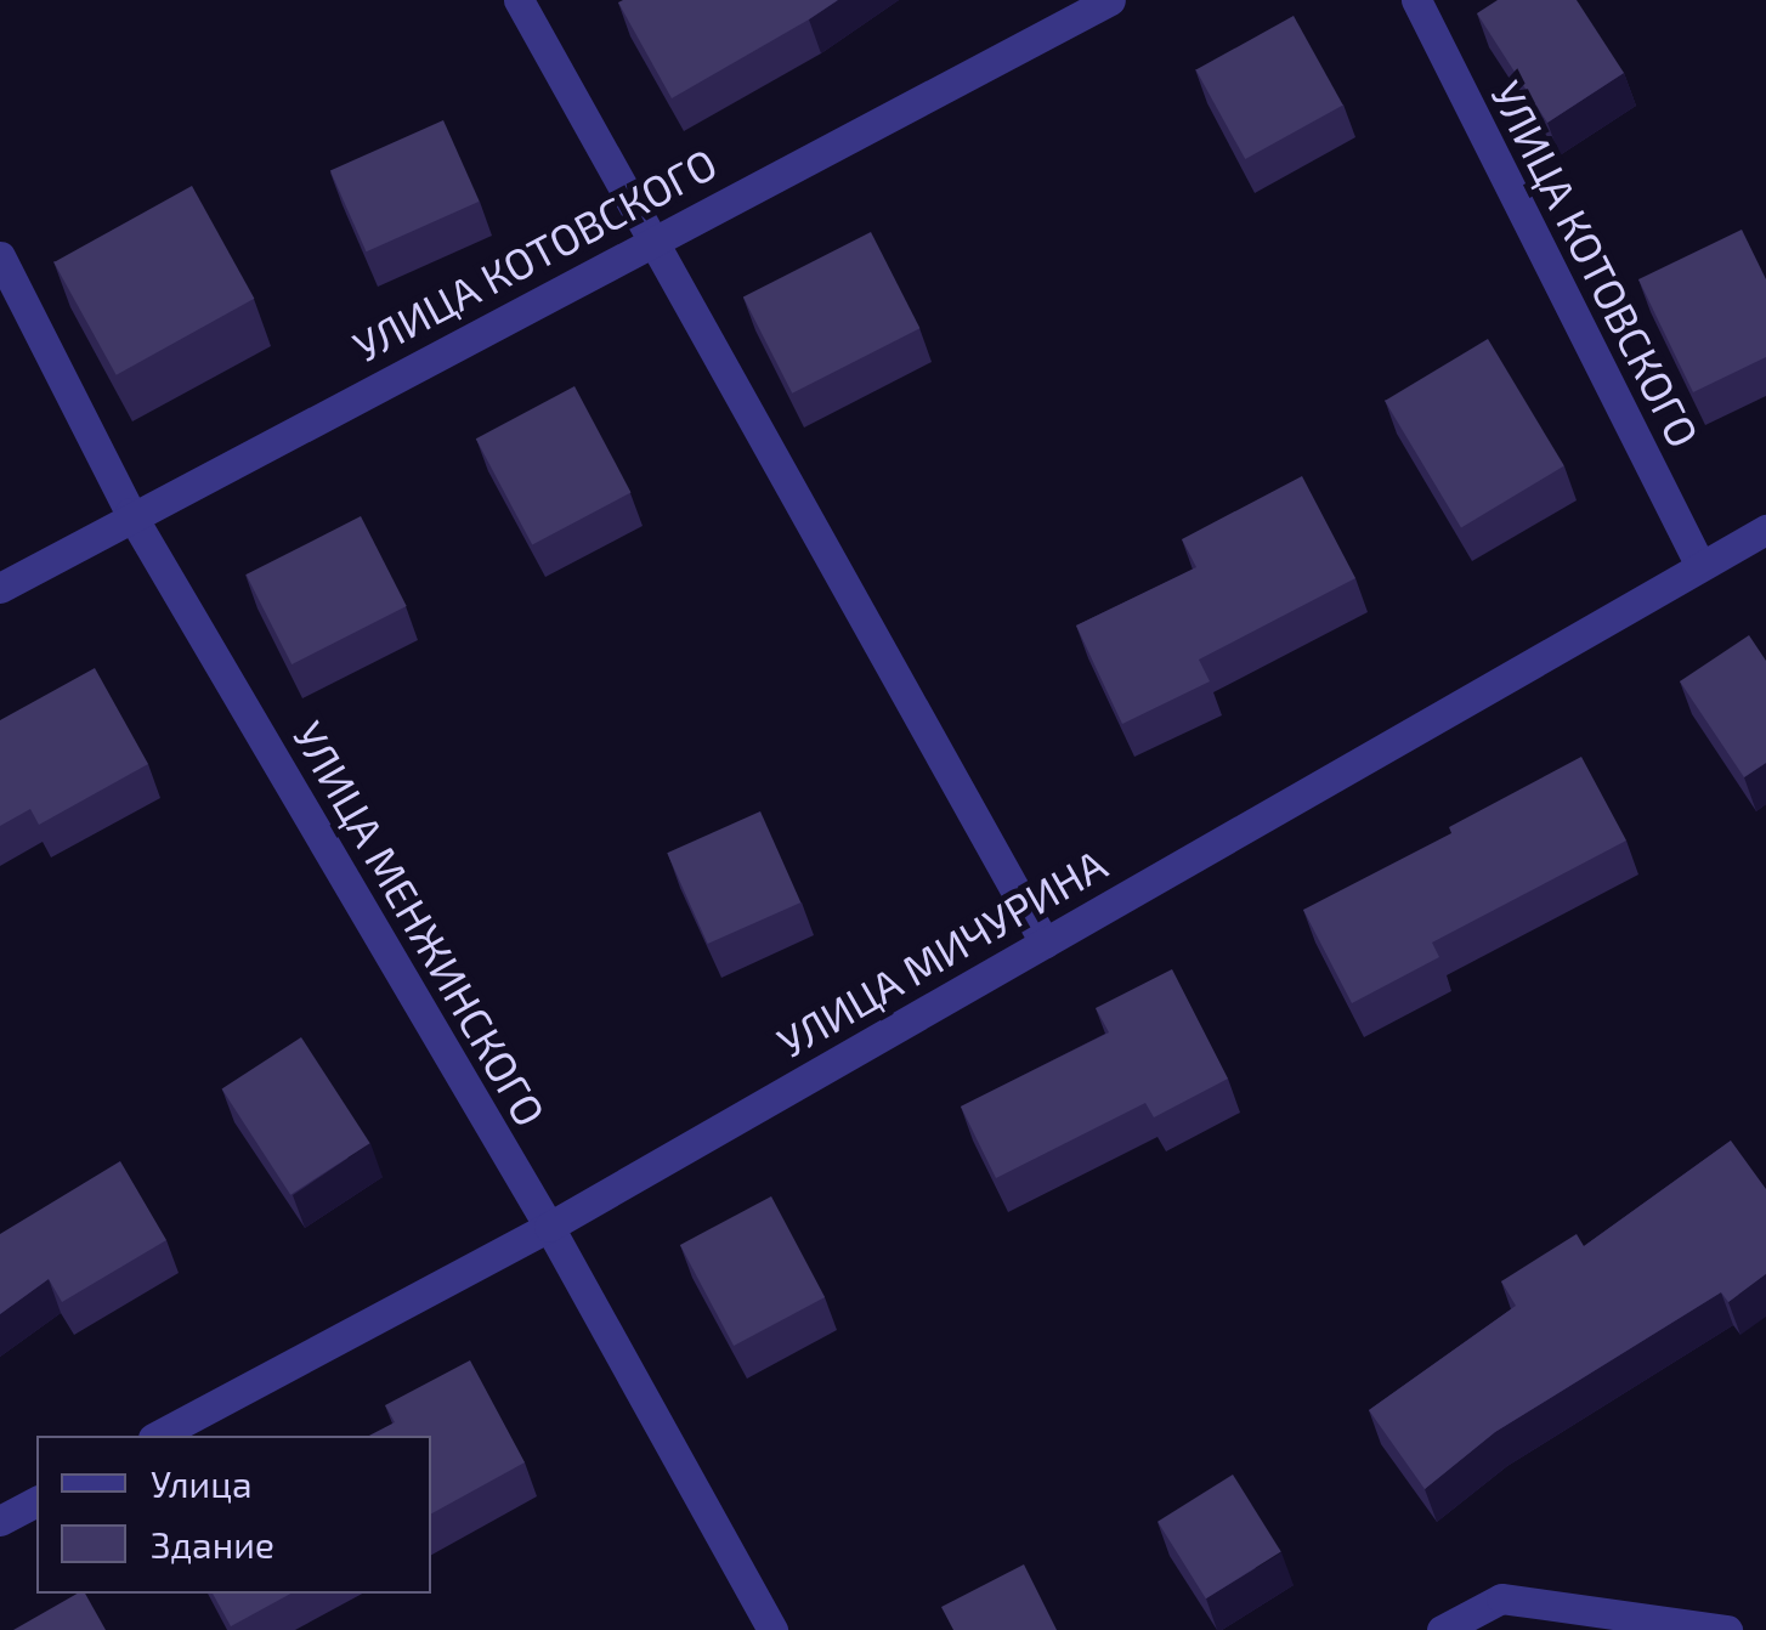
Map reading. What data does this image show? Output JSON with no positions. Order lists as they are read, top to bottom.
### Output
{
  "streets": {
    "street": ["УЛИЦА КОТОВСКОГО", "УЛИЦА МЕНЖИНСКОГО", "УЛИЦА МИЧУРИНА"]
  },
  "crossings": [
    ["УЛИЦА КОТОВСКОГО", "УЛИЦА МЕНЖИНСКОГО"],
    ["УЛИЦА КОТОВСКОГО", "УЛИЦА МИЧУРИНА"],
    ["УЛИЦА МЕНЖИНСКОГО", "УЛИЦА МИЧУРИНА"]
  ],
  "legend": ["Улица", "Здание"]
}
